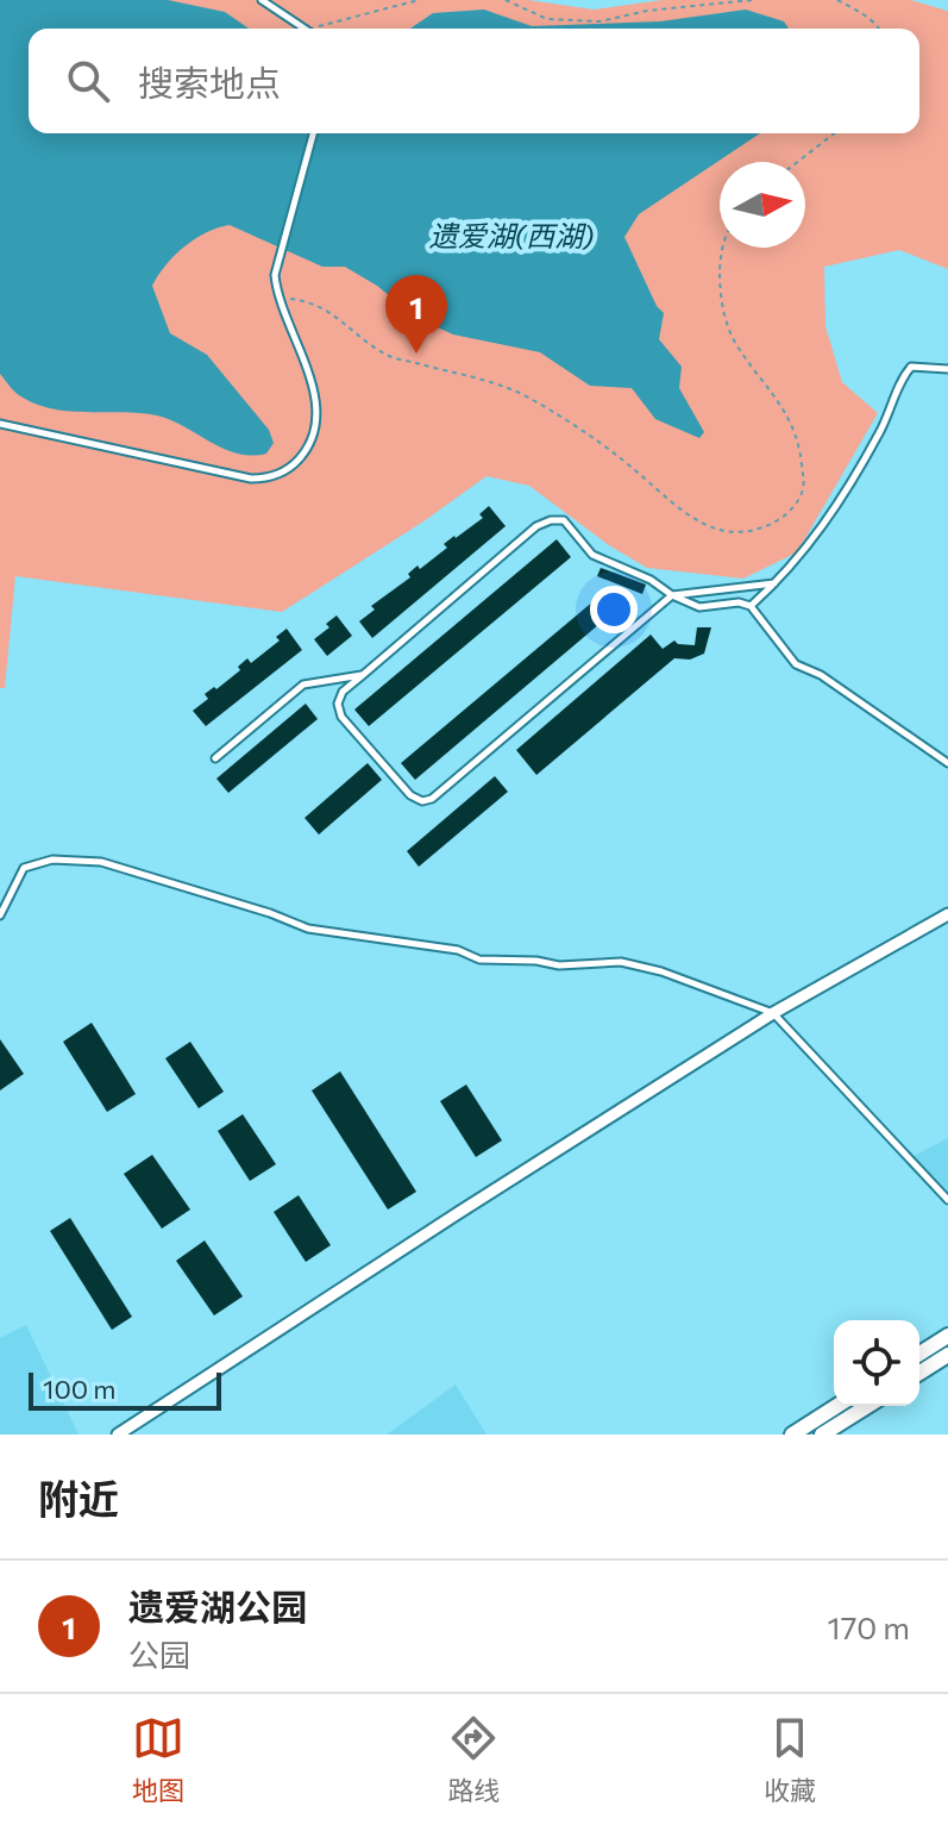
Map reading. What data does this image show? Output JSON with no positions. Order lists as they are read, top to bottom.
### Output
{
  "water": ["遗爱湖(西湖)"],
  "scale_bar": "100 m",
  "north": "right",
  "page": {
    "search": "搜索地点",
    "pins": "1",
    "scale": "100 m",
    "heading": "附近",
    "list": [
      {
        "mark": "1",
        "name": "遗爱湖公园",
        "note": "公园",
        "value": "170 m"
      }
    ],
    "nav": ["地图", "路线", "收藏"]
  }
}
